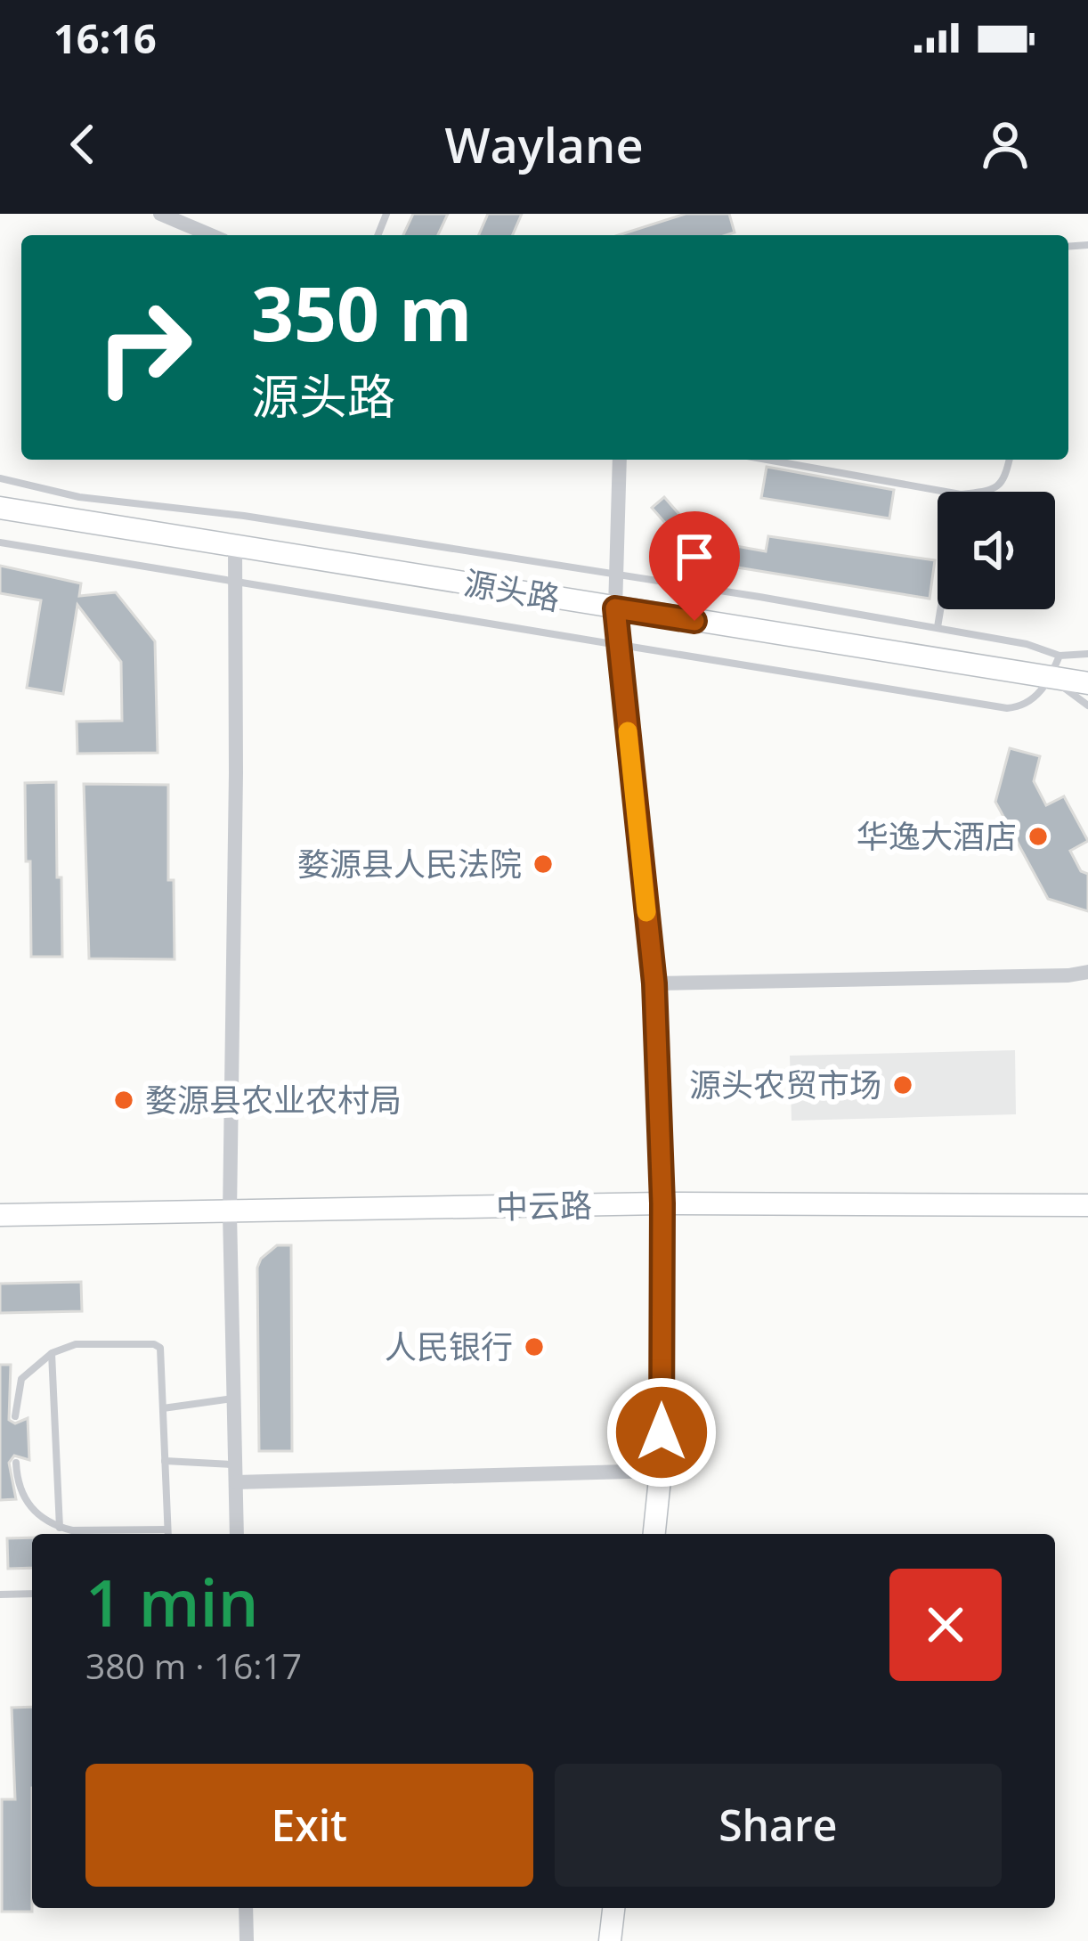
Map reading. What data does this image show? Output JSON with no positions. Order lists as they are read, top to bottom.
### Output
{
  "streets": {
    "street": ["源头路", "中云路"]
  },
  "places": [
    "华逸大酒店",
    "婺源县人民法院",
    "源头农贸市场",
    "婺源县农业农村局",
    "人民银行"
  ],
  "page": {
    "status": "16:16",
    "header": "Waylane",
    "turn": ["350 m", "源头路"],
    "heading": ["1 min", "380 m · 16:17"],
    "buttons": ["Exit", "Share"]
  }
}
